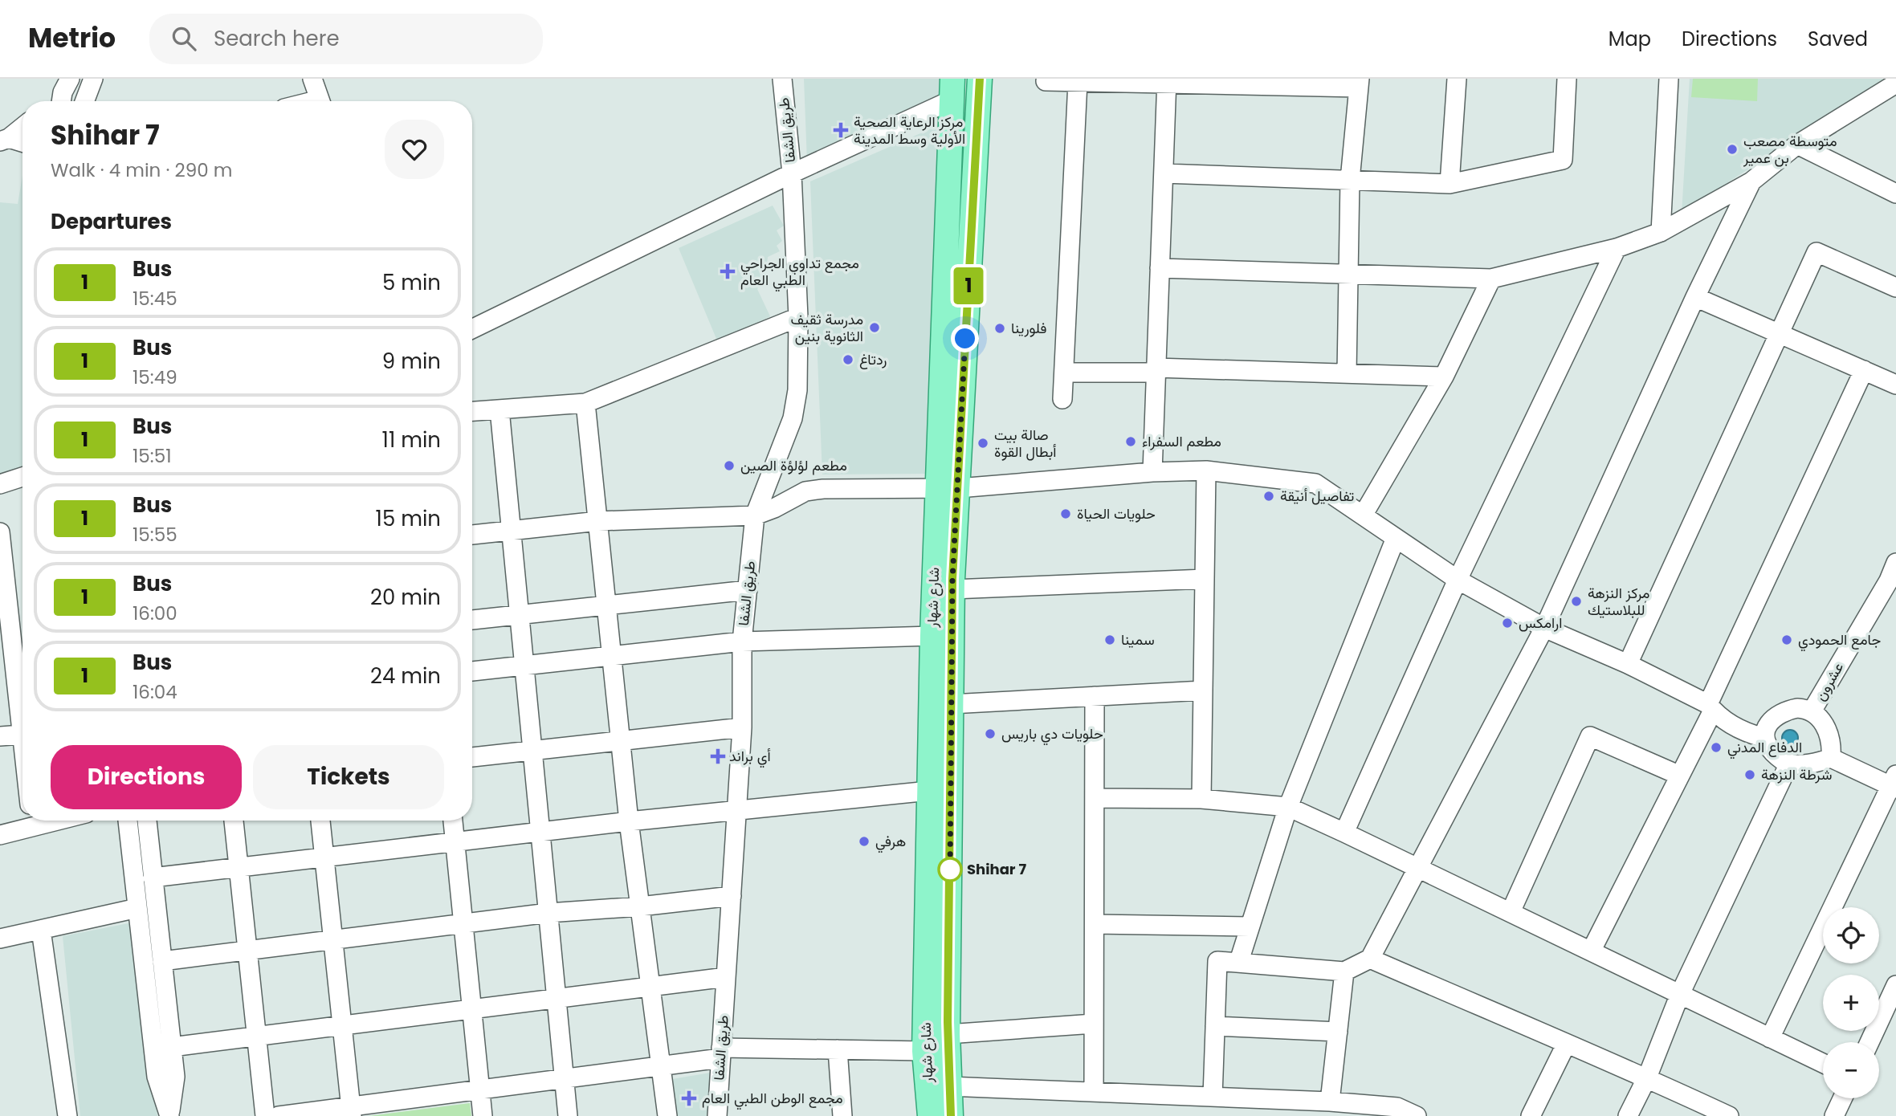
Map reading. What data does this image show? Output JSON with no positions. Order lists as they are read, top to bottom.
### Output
{
  "streets": {
    "main road": ["شارع شهار"],
    "street": ["طريق الشفا", "عشرون"]
  },
  "places": {
    "health": [
      "مركز الرعاية الصحية الأولية وسط المدينة",
      "مجمع تداوي الجراحي الطبي العام",
      "أي براند",
      "مجمع الوطن الطبي العام"
    ],
    "other": [
      "متوسطة مصعب بن عمير",
      "مدرسة ثقيف الثانوية بنين",
      "فلورينا",
      "ردتاغ",
      "مطعم السفراء",
      "صالة بيت أبطال القوة",
      "مطعم لؤلؤة الصين",
      "تفاصيل أنيقة",
      "حلويات الحياة",
      "مركز النزهة للبلاستيك",
      "ارامكس",
      "سمينا",
      "جامع الحمودي",
      "حلويات دي باريس",
      "الدفاع المدني",
      "شرطة النزهة",
      "هرفي",
      "Shihar 7"
    ]
  },
  "lines": ["bus line 1"],
  "page": {
    "header": "Metrio",
    "search": "Search here",
    "nav": ["Map", "Directions", "Saved"],
    "on_map": "1",
    "heading": [
      ["Shihar 7", "Walk · 4 min · 290 m"],
      "Departures"
    ],
    "list": [
      {
        "mark": "1",
        "name": "Bus",
        "note": "15:45",
        "value": "5 min"
      },
      {
        "mark": "1",
        "name": "Bus",
        "note": "15:49",
        "value": "9 min"
      },
      {
        "mark": "1",
        "name": "Bus",
        "note": "15:51",
        "value": "11 min"
      },
      {
        "mark": "1",
        "name": "Bus",
        "note": "15:55",
        "value": "15 min"
      },
      {
        "mark": "1",
        "name": "Bus",
        "note": "16:00",
        "value": "20 min"
      },
      {
        "mark": "1",
        "name": "Bus",
        "note": "16:04",
        "value": "24 min"
      }
    ],
    "buttons": ["Directions", "Tickets"],
    "map_buttons": ["+", "−"]
  }
}
